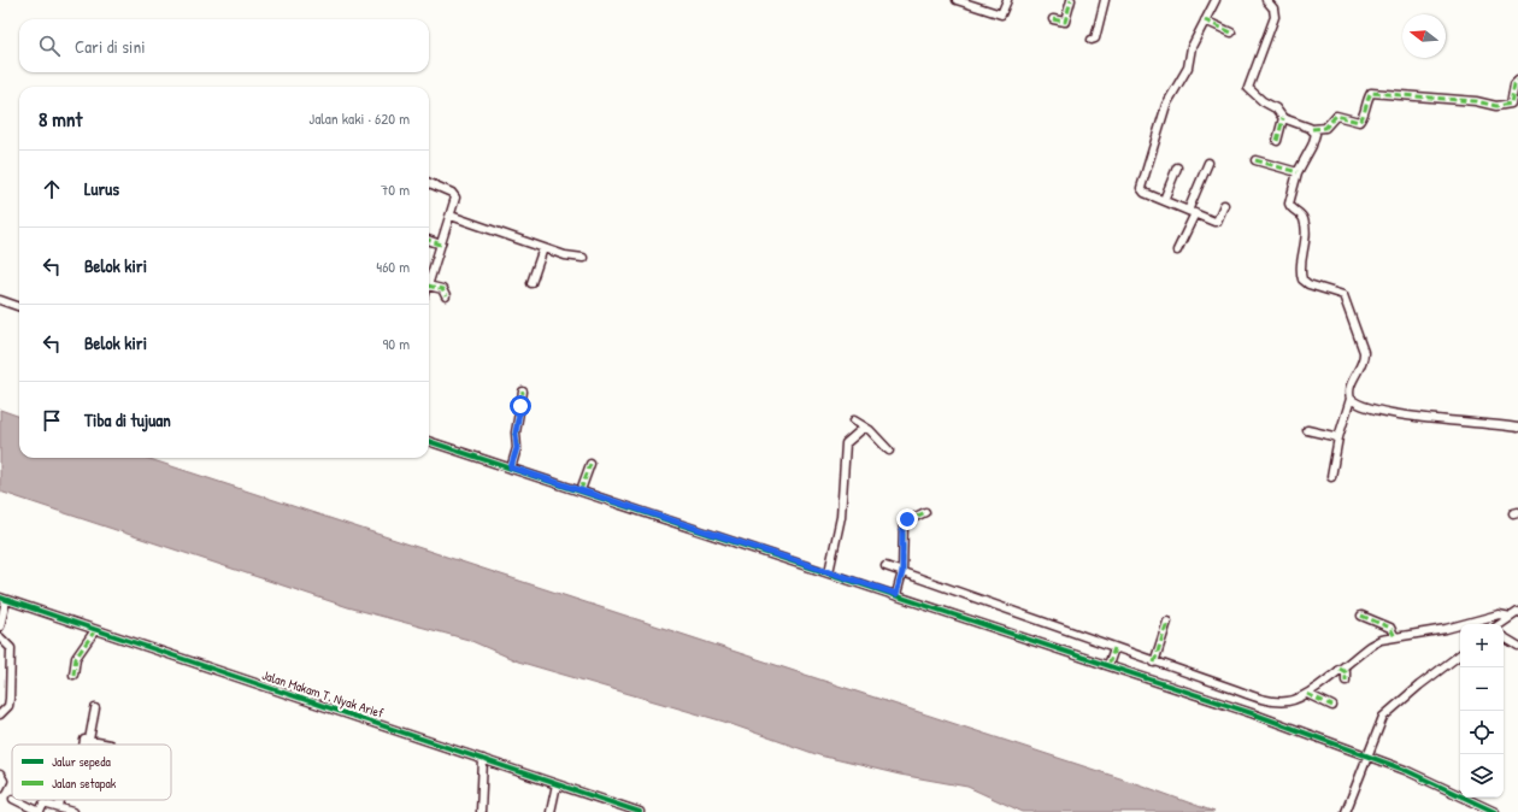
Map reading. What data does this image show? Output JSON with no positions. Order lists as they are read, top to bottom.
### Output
{
  "streets": {
    "street": ["Jalan Makam T. Nyak Arief"]
  },
  "legend": ["Jalur sepeda", "Jalan setapak"],
  "north": "left",
  "page": {
    "search": "Cari di sini",
    "heading": ["8 mnt", "Jalan kaki · 620 m"],
    "list": [
      ["Lurus", "70 m"],
      ["Belok kiri", "460 m"],
      ["Belok kiri", "90 m"],
      "Tiba di tujuan"
    ],
    "map_buttons": ["+", "−"]
  }
}
